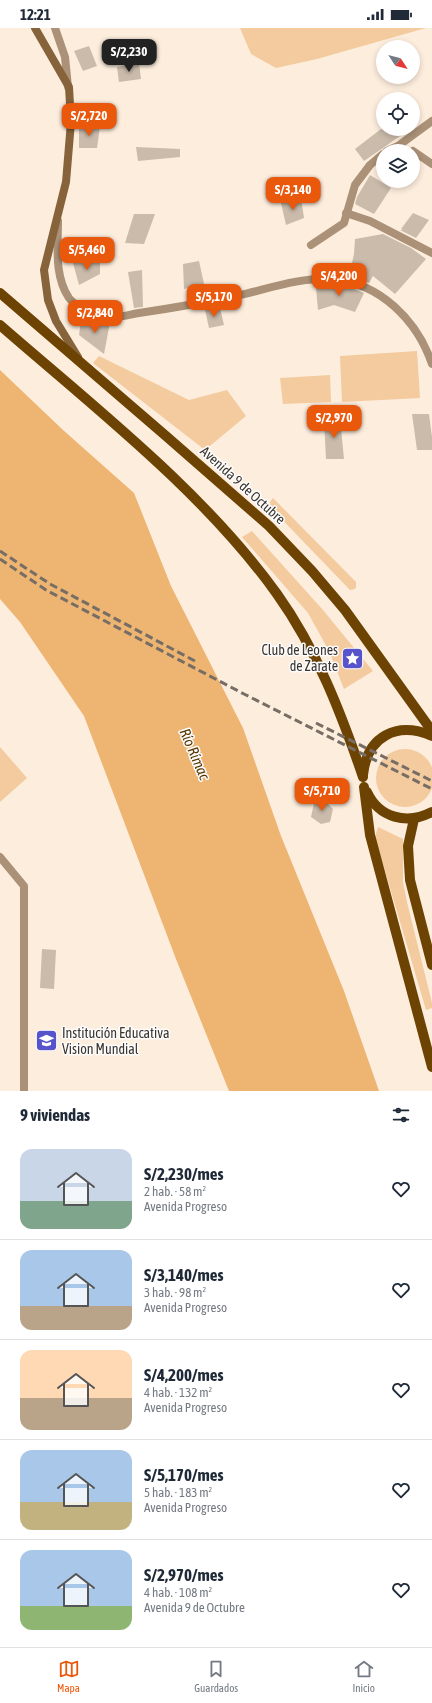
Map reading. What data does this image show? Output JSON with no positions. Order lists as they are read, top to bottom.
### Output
{
  "streets": {
    "main road": ["Avenida 9 de Octubre"]
  },
  "water": ["Río Rímac"],
  "places": {
    "place": ["Club de Leones de Zarate"],
    "school or university": ["Institución Educativa Vision Mundial"]
  },
  "north": "bottom right",
  "page": {
    "status": "12:21",
    "price": [
      "S/2,230",
      "S/2,720",
      "S/3,140",
      "S/5,460",
      "S/4,200",
      "S/5,170",
      "S/2,840",
      "S/2,970",
      "S/5,710"
    ],
    "heading": "9 viviendas",
    "list": [
      {
        "name": "S/2,230/mes",
        "note": "2 hab. · 58 m² · Avenida Progreso"
      },
      {
        "name": "S/3,140/mes",
        "note": "3 hab. · 98 m² · Avenida Progreso"
      },
      {
        "name": "S/4,200/mes",
        "note": "4 hab. · 132 m² · Avenida Progreso"
      },
      {
        "name": "S/5,170/mes",
        "note": "5 hab. · 183 m² · Avenida Progreso"
      },
      {
        "name": "S/2,970/mes",
        "note": "4 hab. · 108 m² · Avenida 9 de Octubre"
      }
    ],
    "tabs": ["Mapa", "Guardados", "Inicio"]
  }
}
